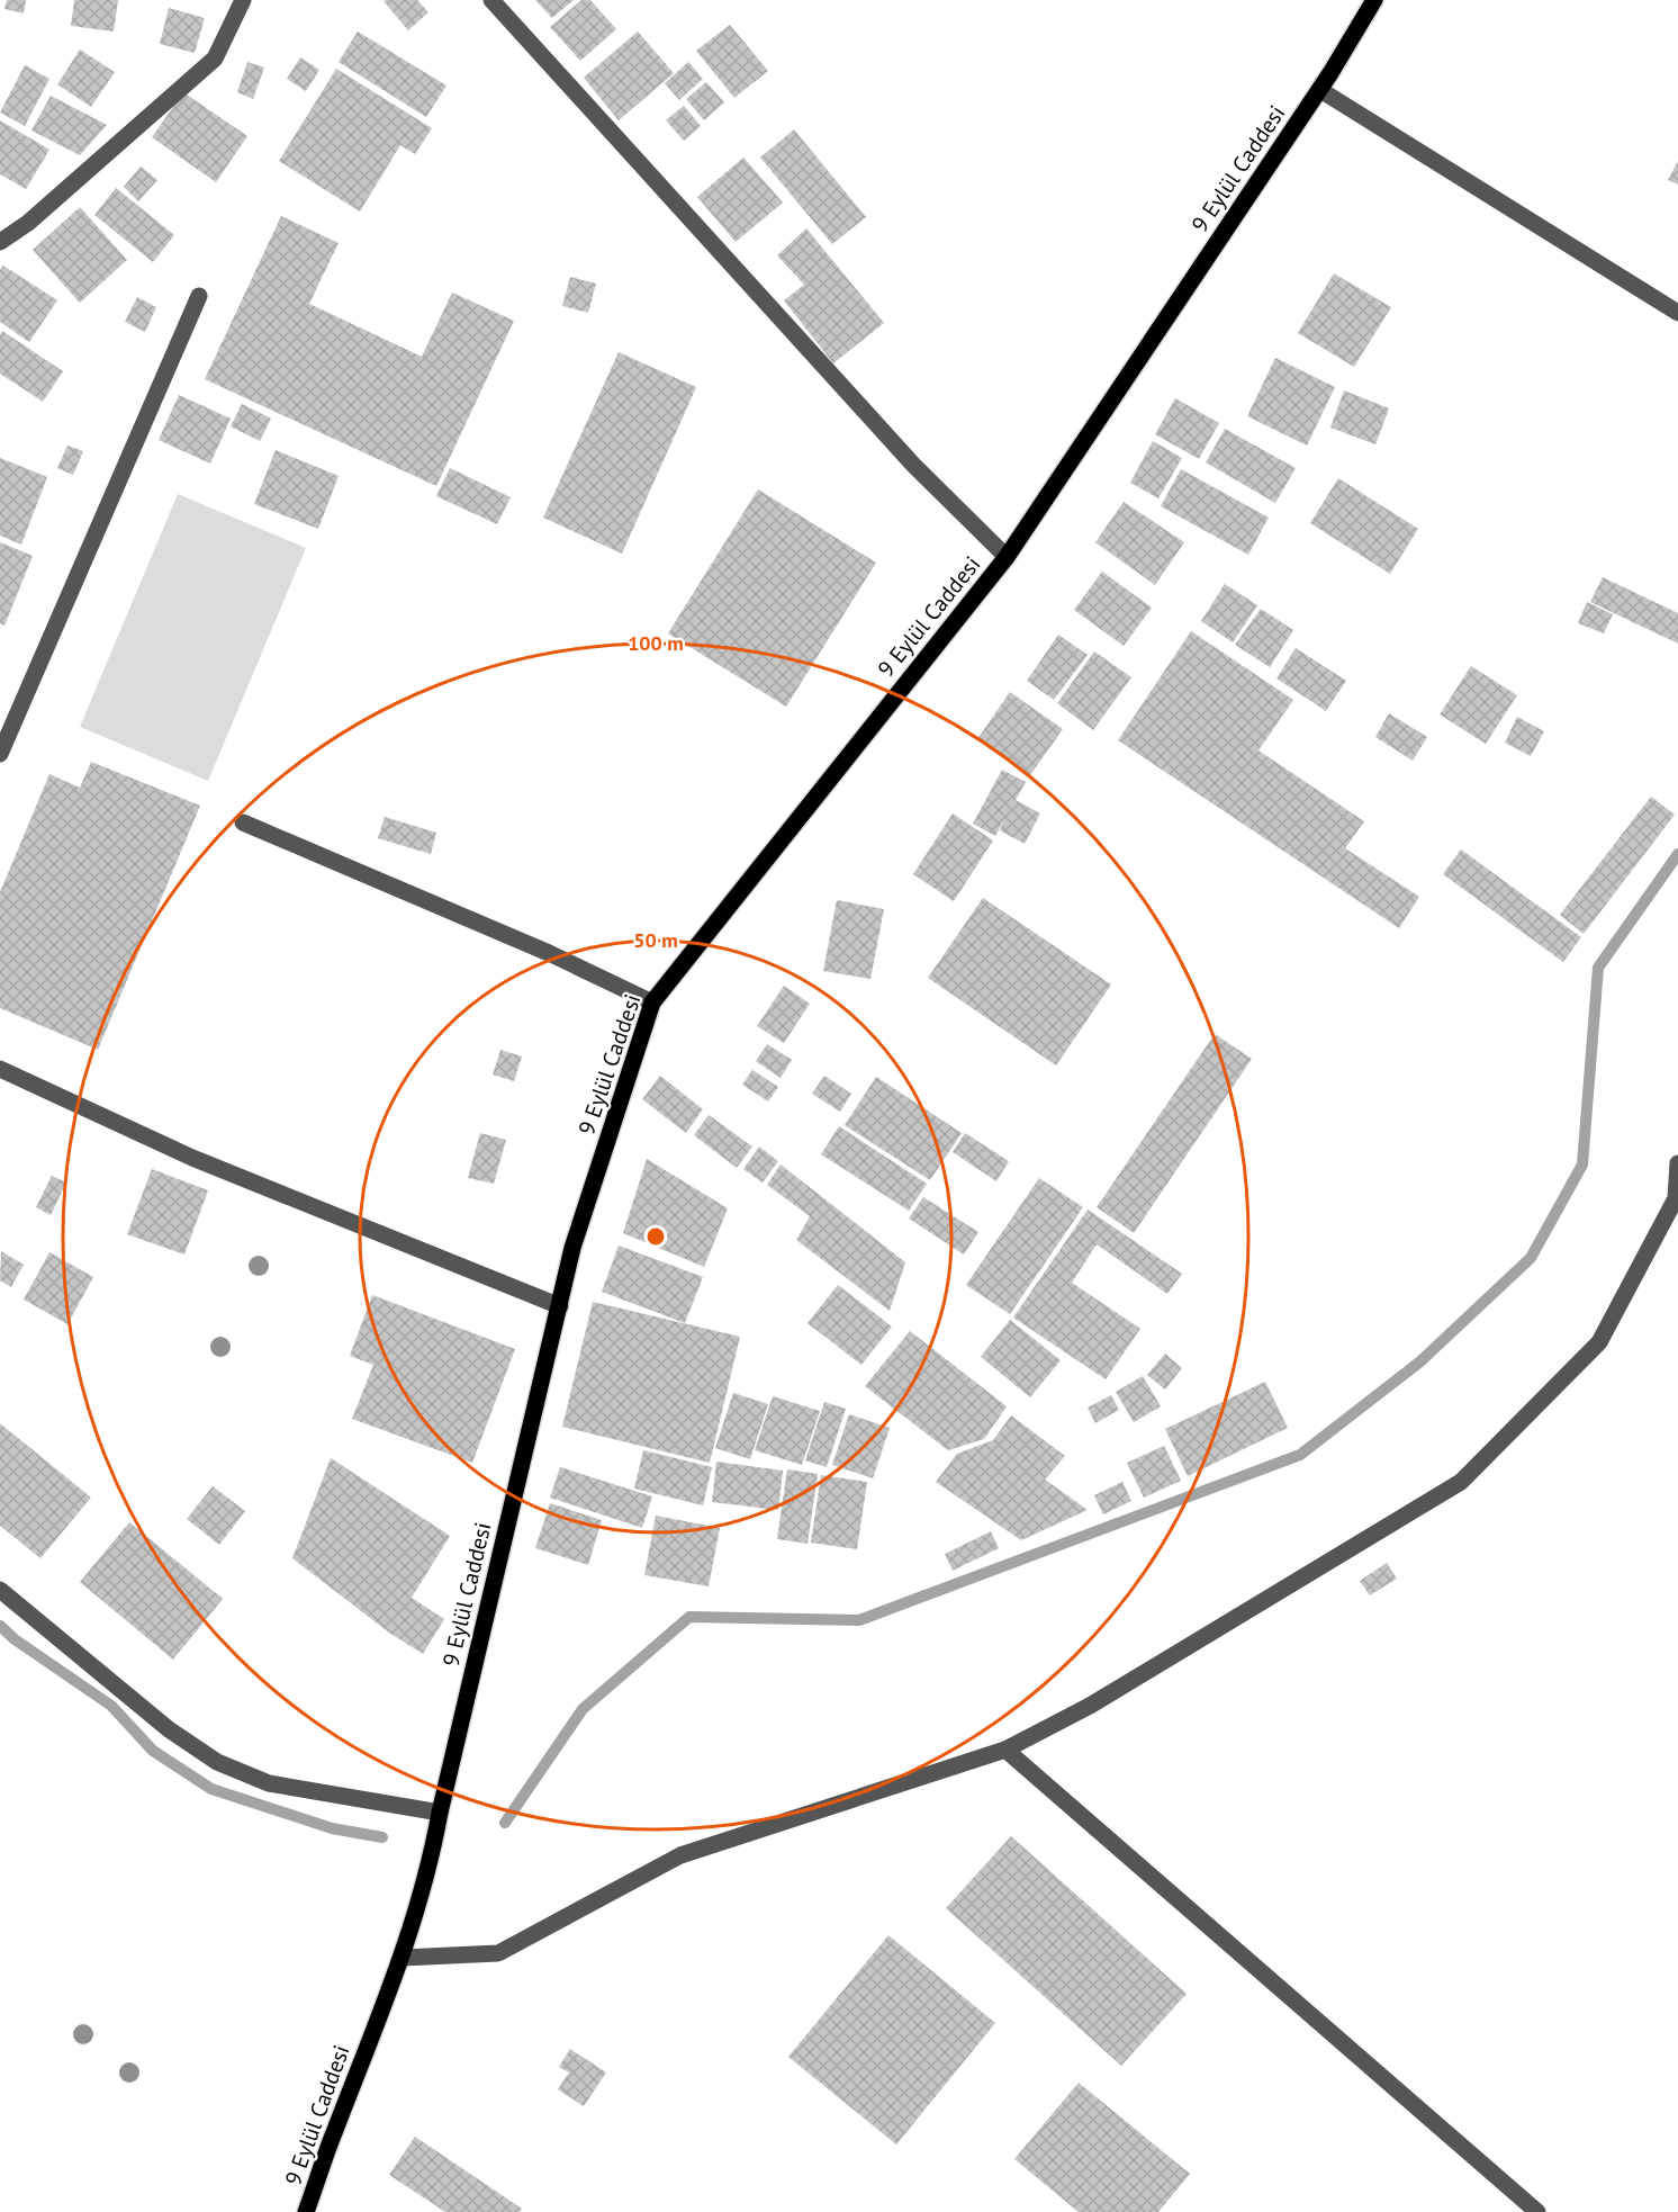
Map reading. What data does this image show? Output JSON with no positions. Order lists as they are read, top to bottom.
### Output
{
  "streets": {
    "main road": ["9 Eylül Caddesi"]
  },
  "rings": ["100 m", "50 m"]
}
